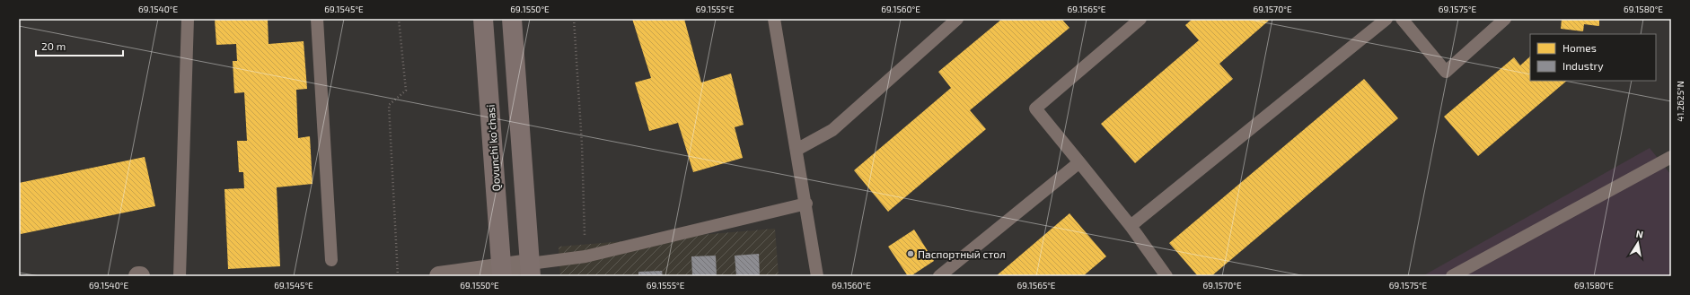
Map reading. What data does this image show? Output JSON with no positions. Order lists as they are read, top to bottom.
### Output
{
  "streets": {
    "main road": ["Qovunchi ko'chasi"]
  },
  "places": ["Паспортный стол"],
  "legend": ["Homes", "Industry"],
  "scale_bar": "20 m",
  "north": "top",
  "coordinates": [
    "69.1540°E",
    "69.1545°E",
    "69.1550°E",
    "69.1555°E",
    "69.1560°E",
    "69.1565°E",
    "69.1570°E",
    "69.1575°E",
    "69.1580°E",
    "41.2625°N"
  ]
}
